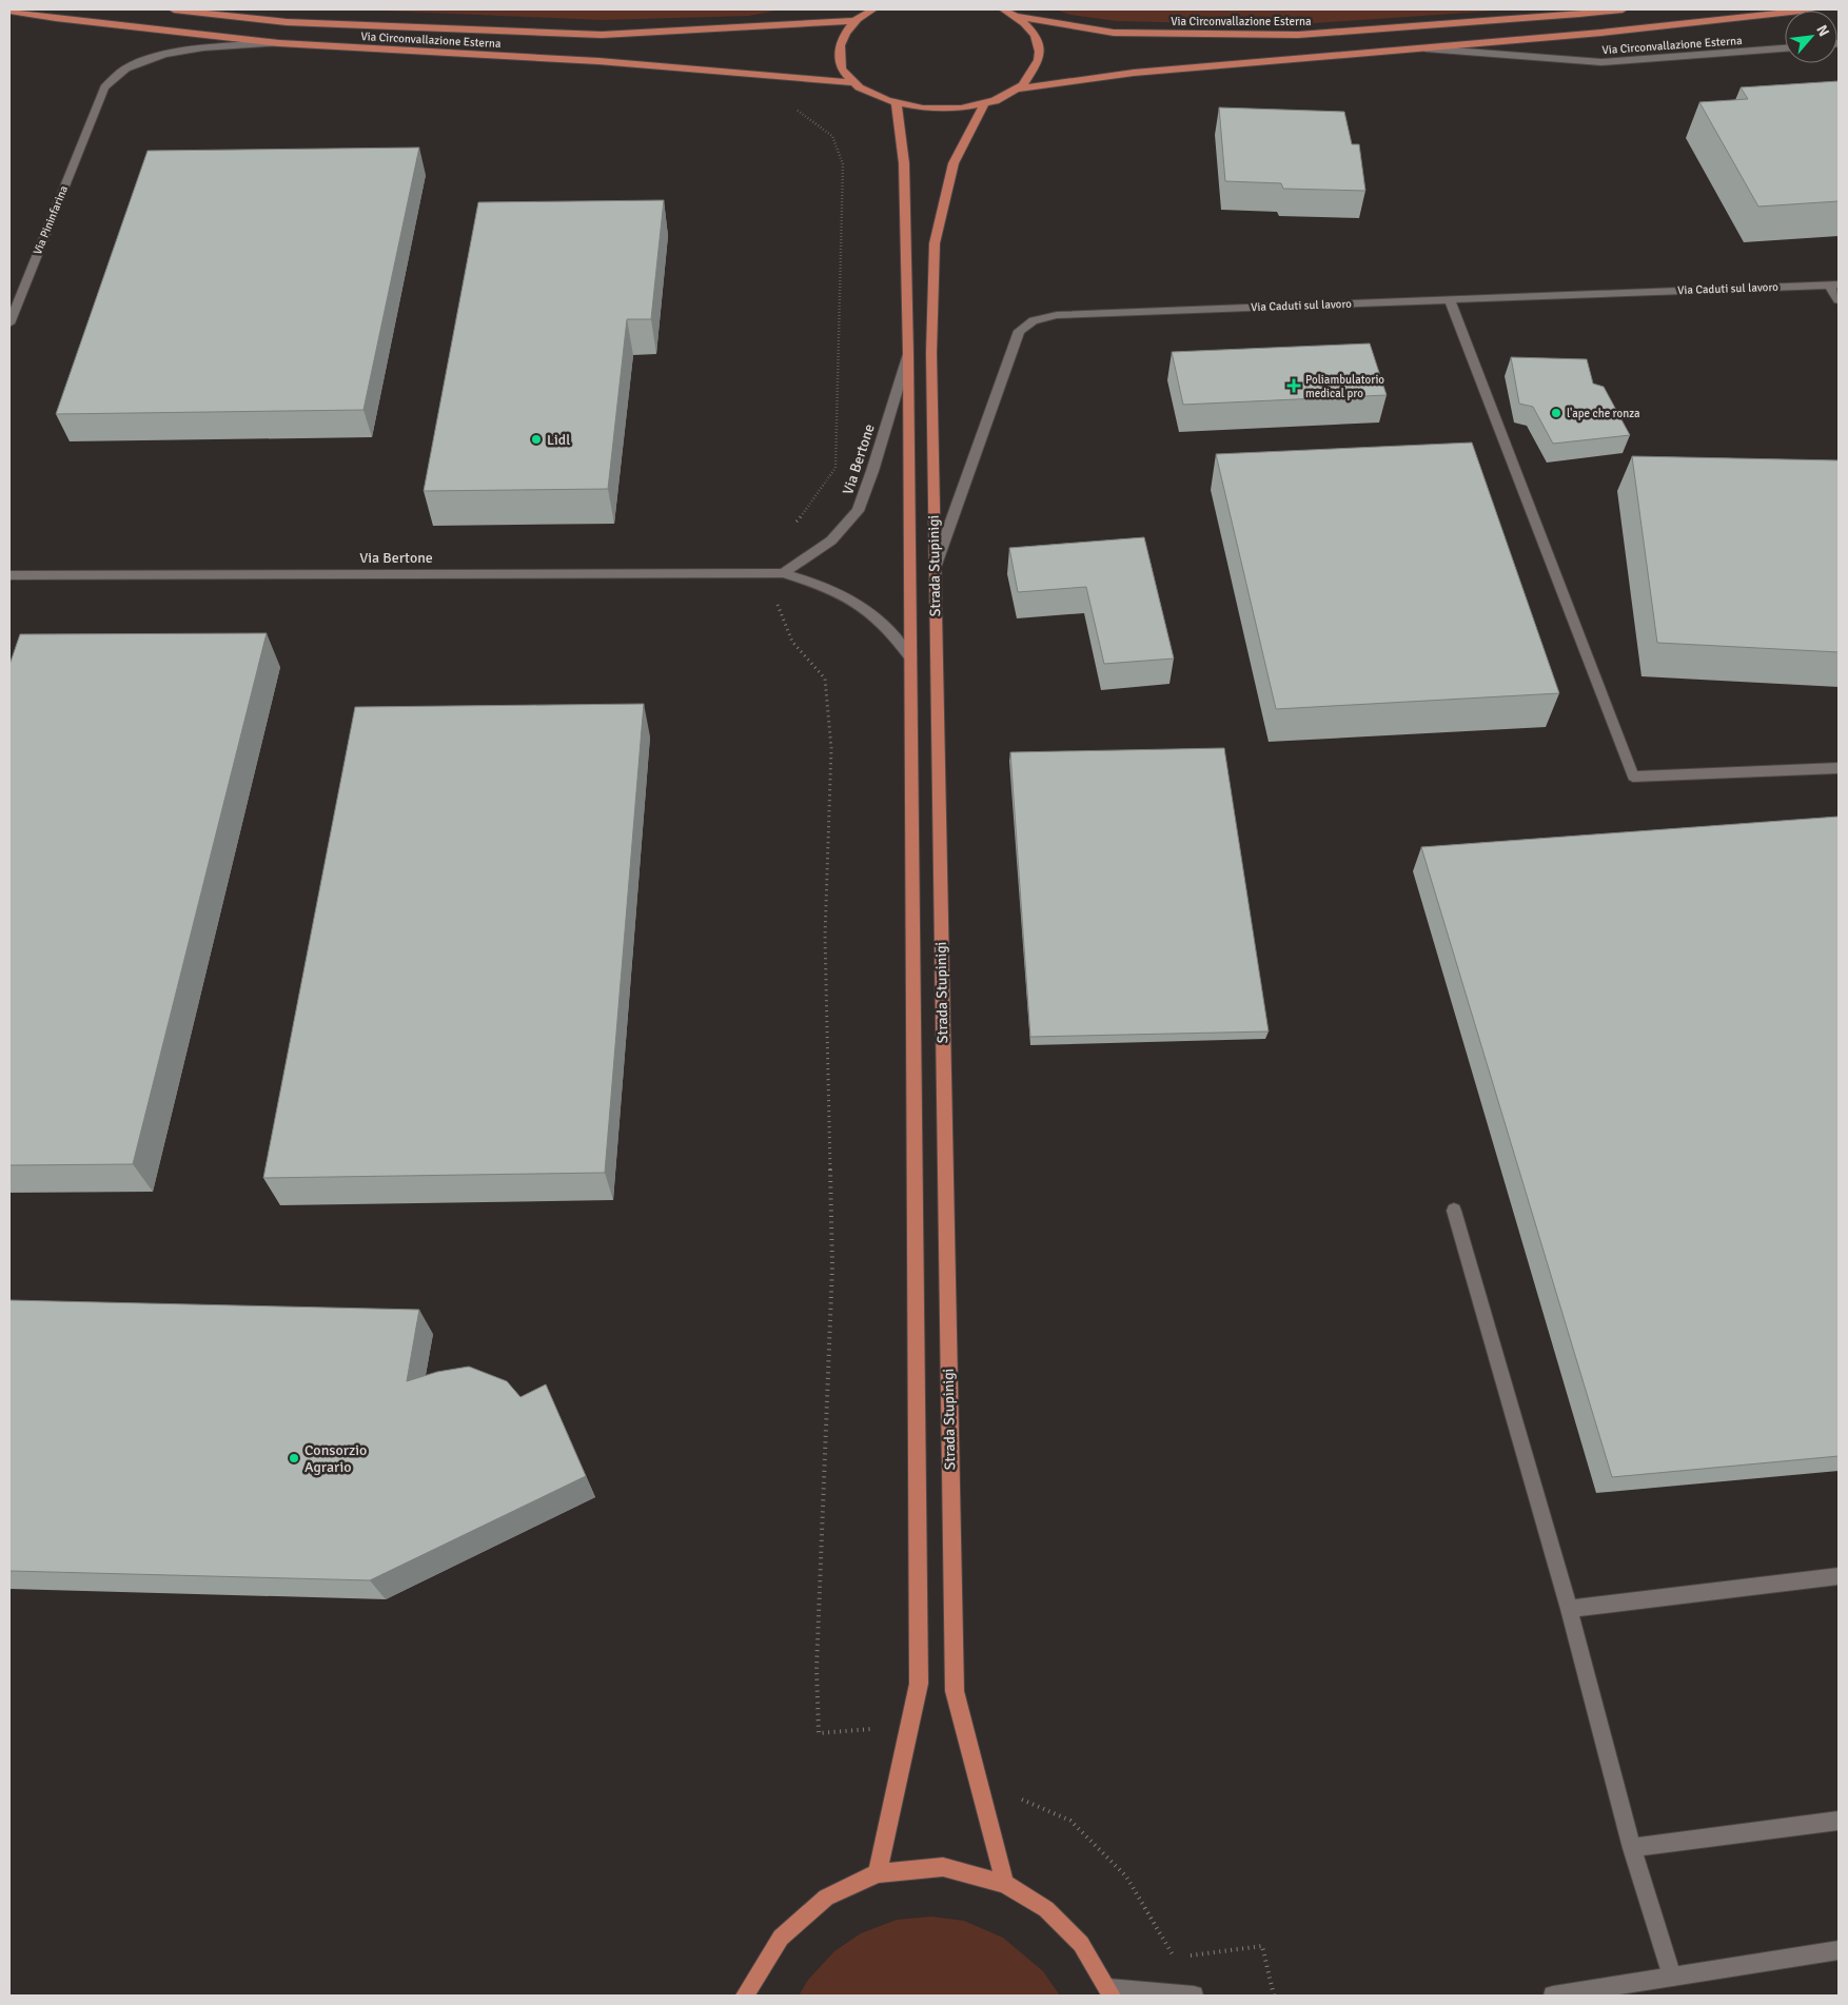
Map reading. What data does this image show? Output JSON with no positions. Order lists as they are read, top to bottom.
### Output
{
  "streets": {
    "main road": ["Via Circonvallazione Esterna", "Strada Stupinigi"],
    "street": ["Via Pininfarina", "Via Caduti sul lavoro", "Via Bertone"]
  },
  "crossings": [
    ["Via Circonvallazione Esterna", "Strada Stupinigi"],
    ["Via Caduti sul lavoro", "Strada Stupinigi"],
    ["Via Bertone", "Strada Stupinigi"]
  ],
  "places": {
    "health": ["Poliambulatorio medical pro"],
    "other": ["l'ape che ronza", "Lidl", "Consorzio Agrario"]
  },
  "north": "top right"
}
